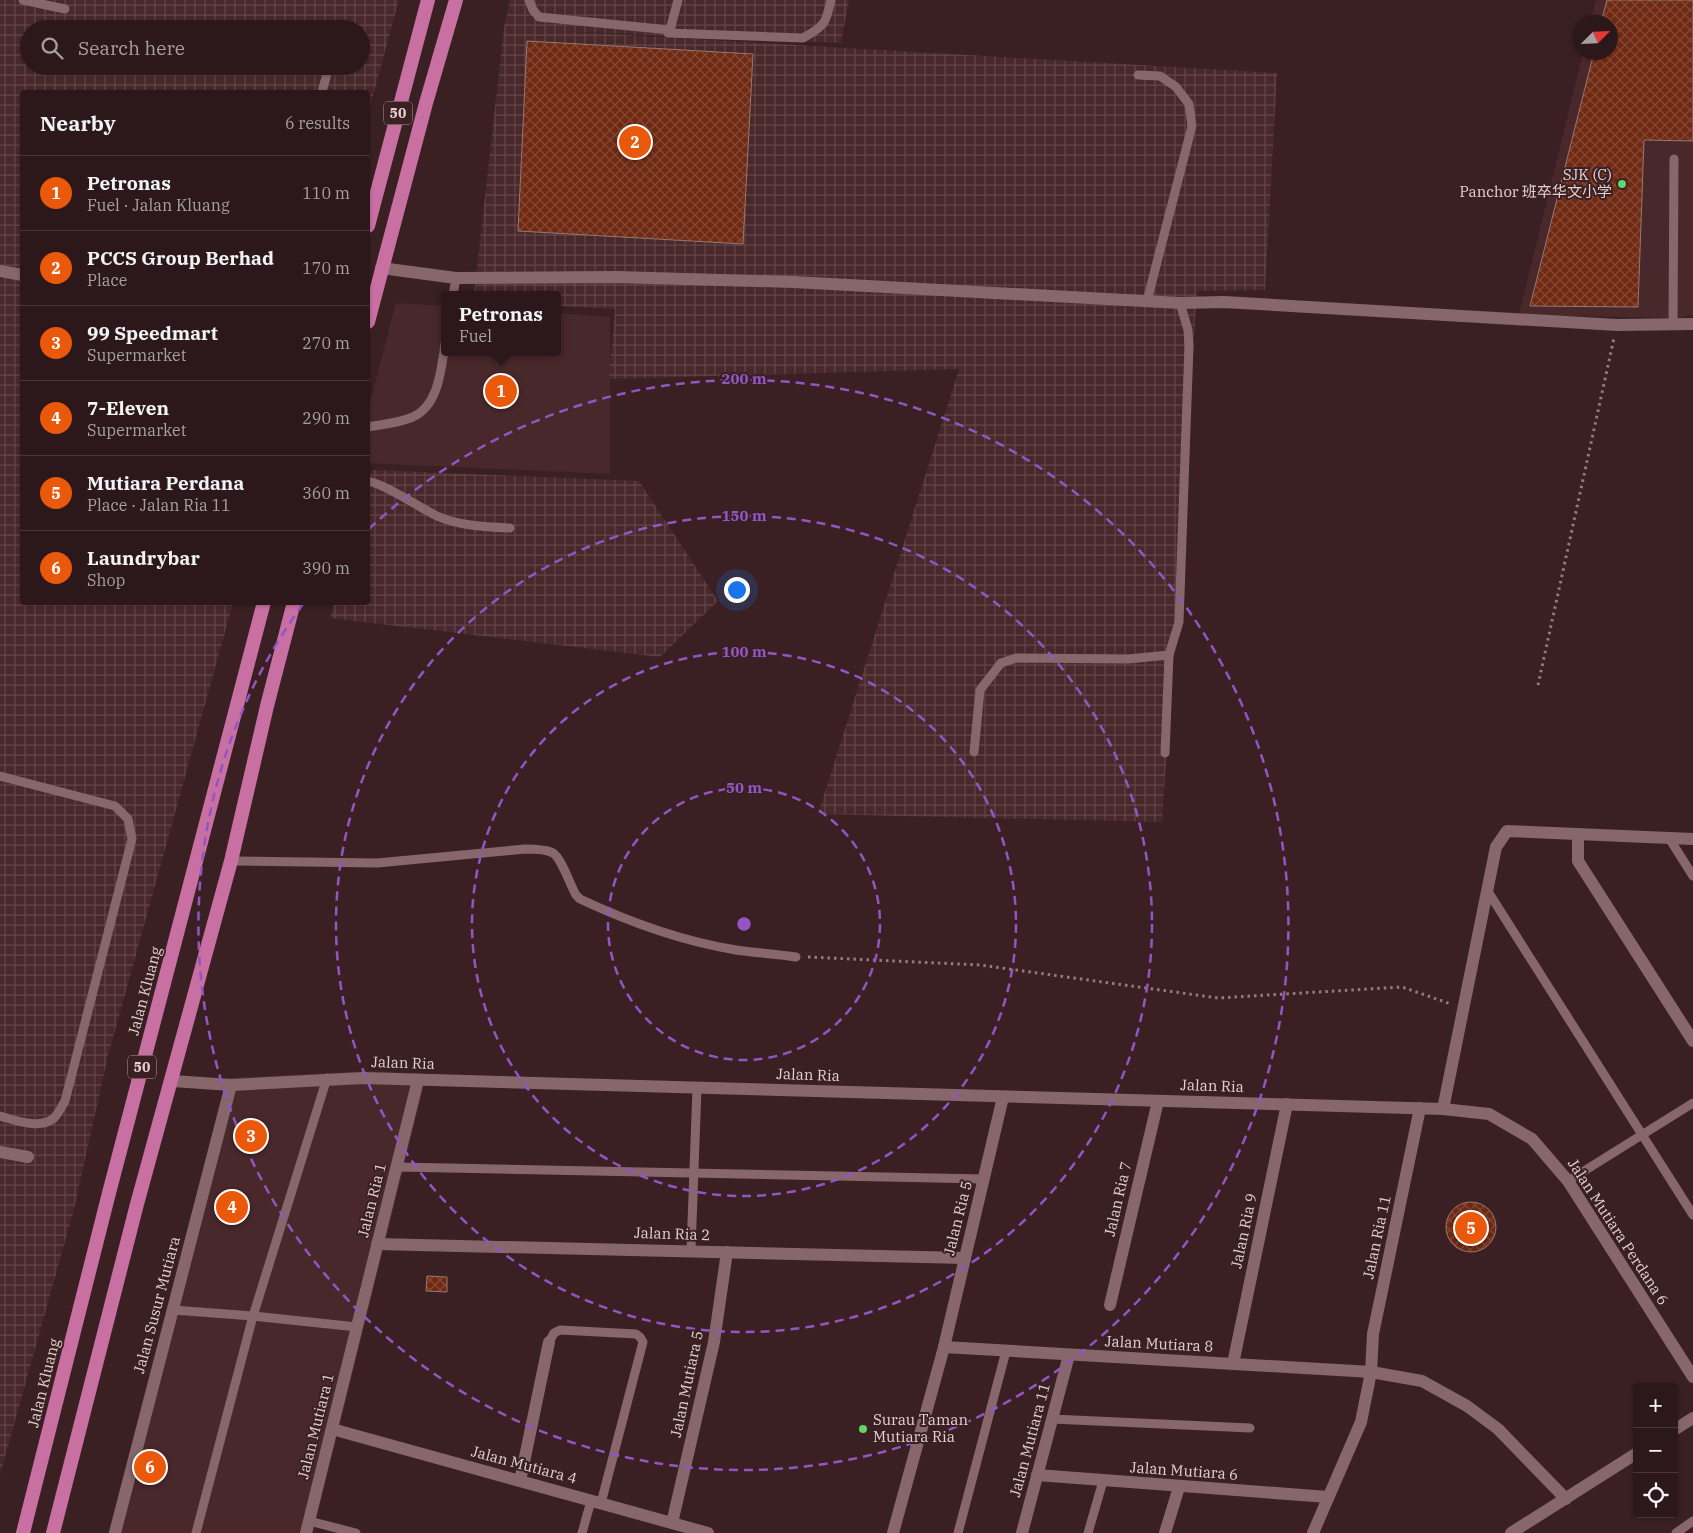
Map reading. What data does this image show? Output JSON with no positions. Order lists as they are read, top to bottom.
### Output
{
  "streets": {
    "highway": ["50", "Jalan Kluang"],
    "street": [
      "Jalan Ria",
      "Jalan Ria 7",
      "Jalan Ria 1",
      "Jalan Ria 5",
      "Jalan Ria 9",
      "Jalan Mutiara Perdana 6",
      "Jalan Ria 2",
      "Jalan Ria 11",
      "Jalan Susur Mutiara",
      "Jalan Mutiara 8",
      "Jalan Mutiara 5",
      "Jalan Mutiara 1",
      "Jalan Mutiara 11",
      "Jalan Mutiara 4",
      "Jalan Mutiara 6"
    ]
  },
  "crossings": [
    ["50", "Jalan Ria"],
    ["Jalan Ria", "Jalan Ria 7"],
    ["Jalan Ria", "Jalan Ria 1"],
    ["Jalan Ria", "Jalan Ria 5"],
    ["Jalan Ria", "Jalan Ria 9"],
    ["Jalan Ria", "Jalan Mutiara Perdana 6"],
    ["Jalan Ria", "Jalan Ria 11"],
    ["Jalan Ria", "Jalan Susur Mutiara"],
    ["Jalan Ria 1", "Jalan Ria 2"],
    ["Jalan Ria 1", "Jalan Mutiara 1"],
    ["Jalan Ria 5", "Jalan Ria 2"],
    ["Jalan Ria 5", "Jalan Mutiara 8"],
    ["Jalan Ria 9", "Jalan Mutiara 8"],
    ["Jalan Ria 2", "Jalan Mutiara 5"],
    ["Jalan Ria 11", "Jalan Mutiara 8"],
    ["Jalan Ria 11", "Jalan Mutiara 6"],
    ["Jalan Mutiara 8", "Jalan Mutiara 11"],
    ["Jalan Mutiara 5", "Jalan Mutiara 4"],
    ["Jalan Mutiara 1", "Jalan Mutiara 4"],
    ["Jalan Mutiara 11", "Jalan Mutiara 6"]
  ],
  "places": ["SJK (C) Panchor 班卒华文小学", "Surau Taman Mutiara Ria"],
  "north": "top right",
  "page": {
    "search": "Search here",
    "heading": ["Nearby", "6 results"],
    "pins": [
      "2",
      "1",
      "3",
      "4",
      "5",
      "6"
    ],
    "list": [
      {
        "mark": "1",
        "name": "Petronas",
        "note": "Fuel · Jalan Kluang",
        "value": "110 m"
      },
      {
        "mark": "2",
        "name": "PCCS Group Berhad",
        "note": "Place",
        "value": "170 m"
      },
      {
        "mark": "3",
        "name": "99 Speedmart",
        "note": "Supermarket",
        "value": "270 m"
      },
      {
        "mark": "4",
        "name": "7-Eleven",
        "note": "Supermarket",
        "value": "290 m"
      },
      {
        "mark": "5",
        "name": "Mutiara Perdana",
        "note": "Place · Jalan Ria 11",
        "value": "360 m"
      },
      {
        "mark": "6",
        "name": "Laundrybar",
        "note": "Shop",
        "value": "390 m"
      }
    ],
    "popup": ["Petronas", "Fuel"],
    "map_buttons": ["+", "−"]
  },
  "rings": [
    "200 m",
    "150 m",
    "100 m",
    "50 m"
  ]
}
